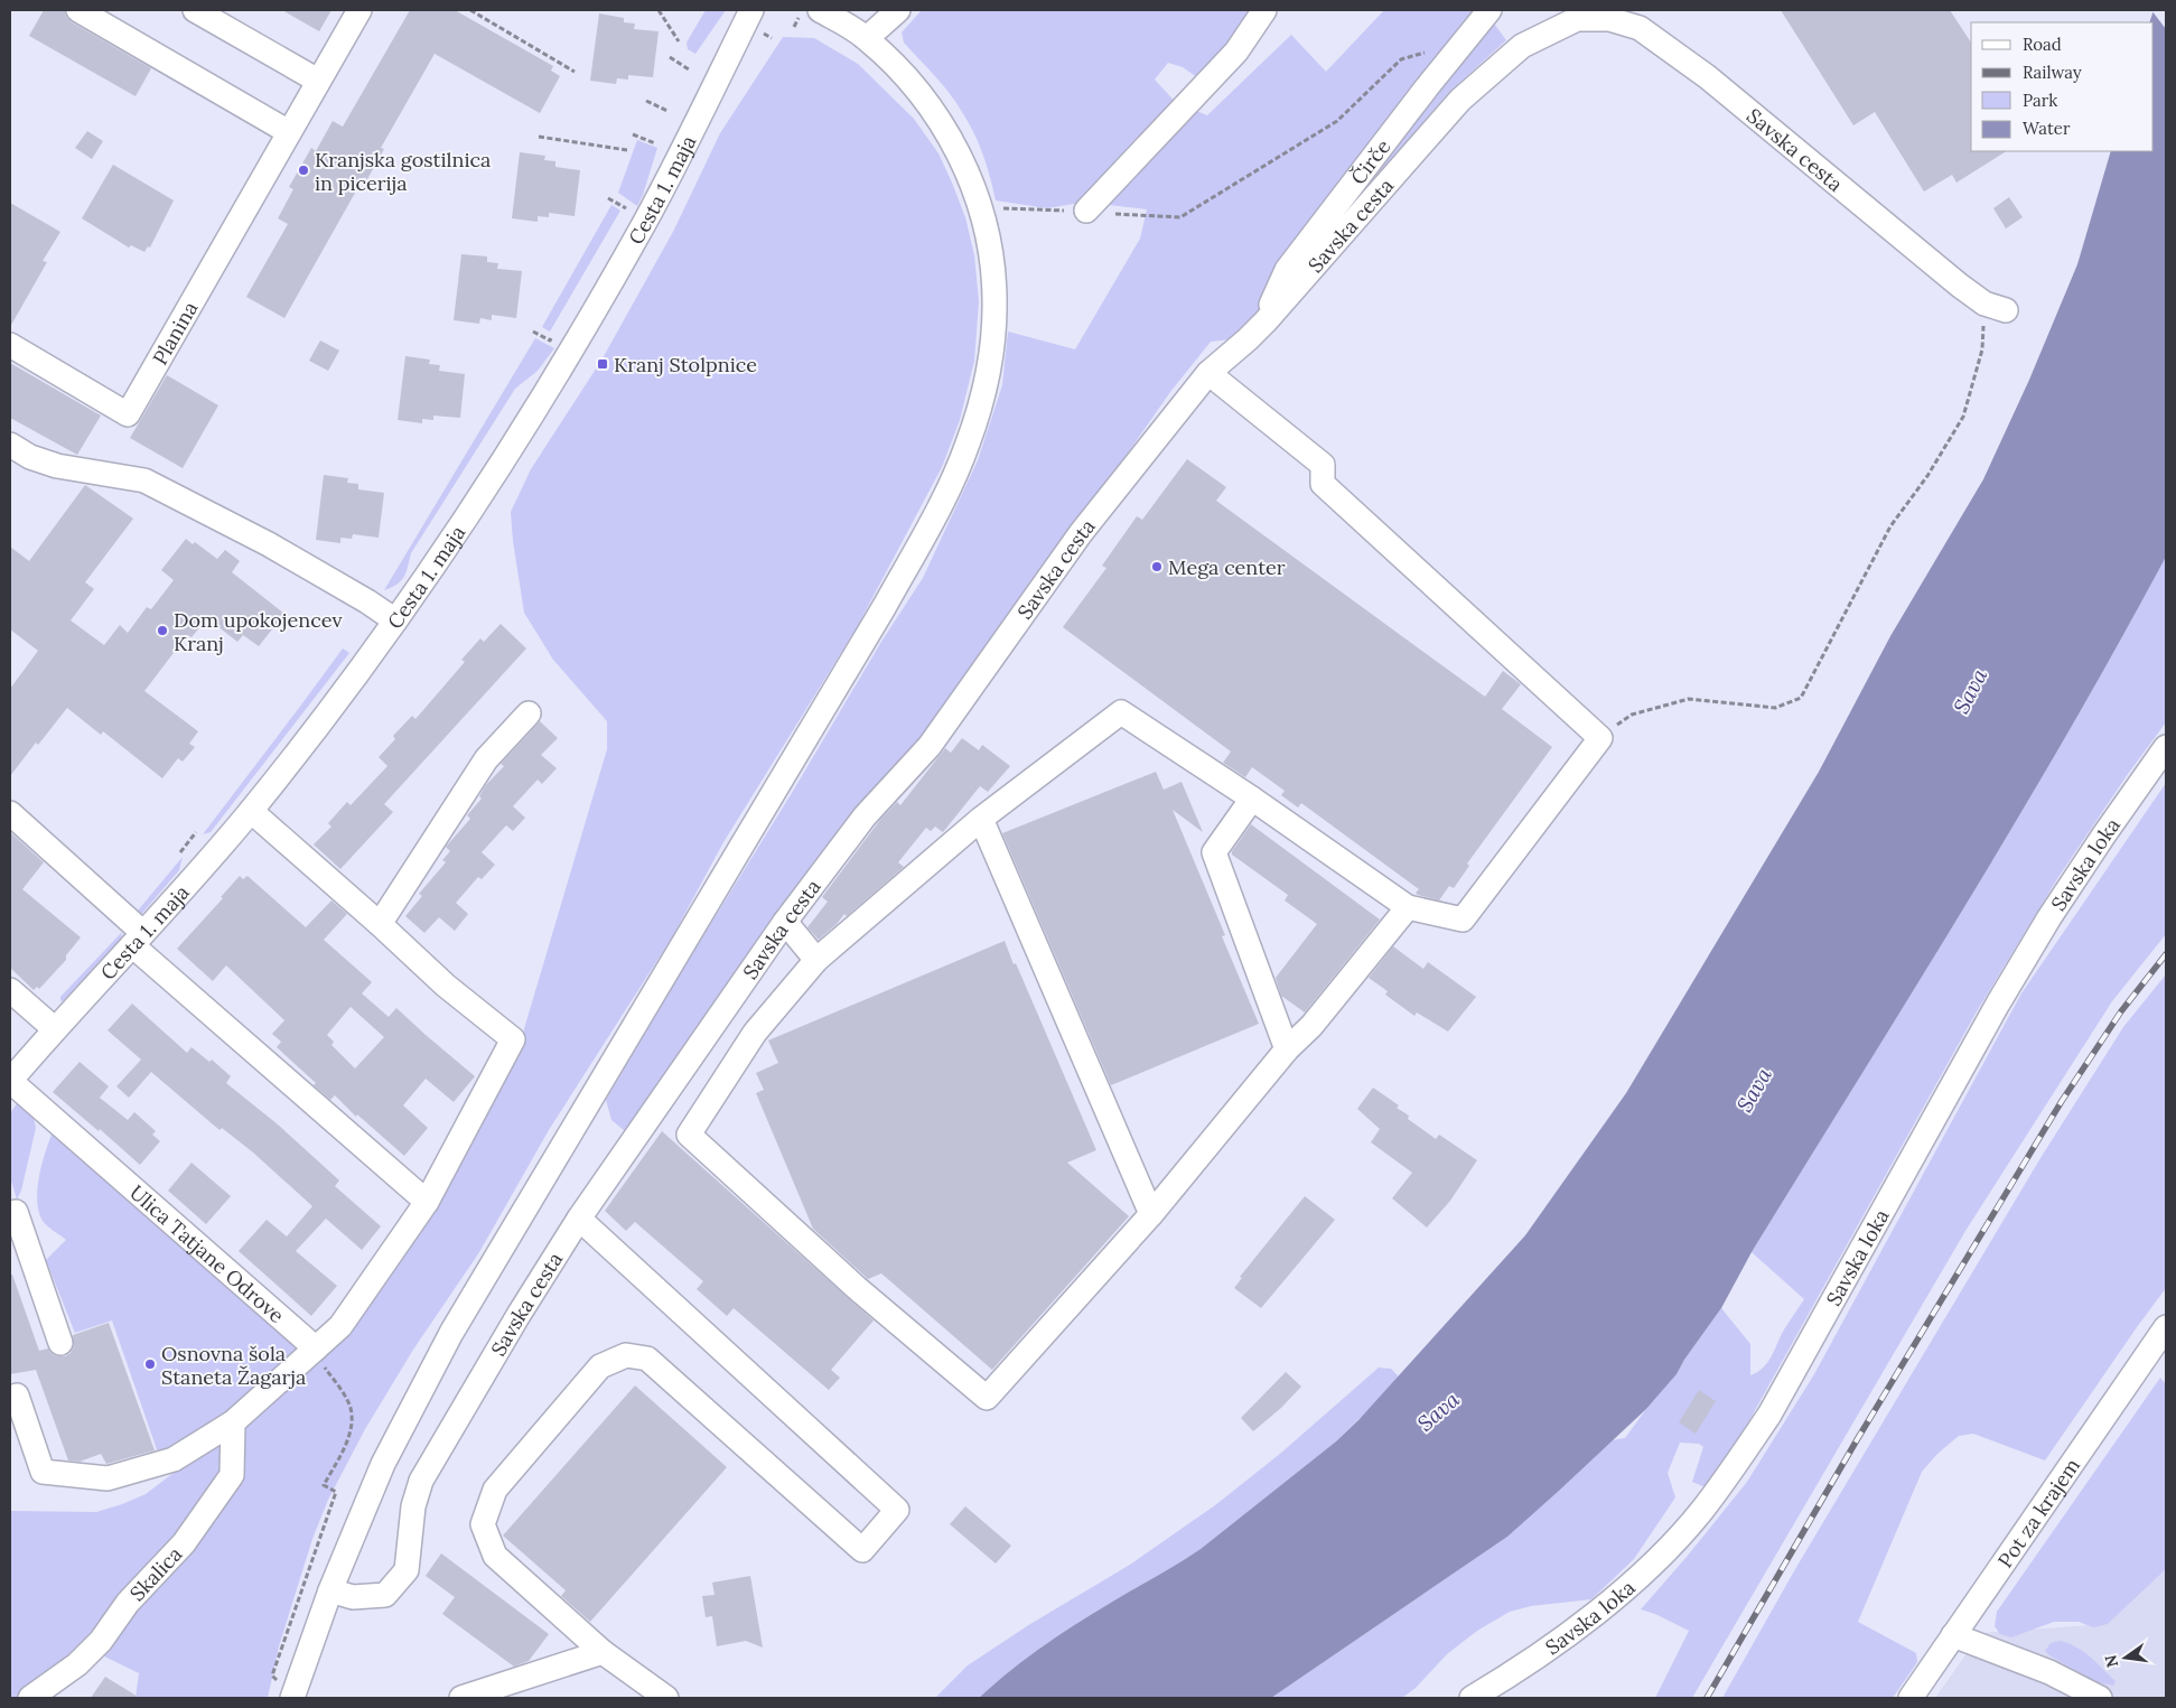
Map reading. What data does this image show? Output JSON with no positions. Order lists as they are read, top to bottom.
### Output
{
  "streets": {
    "street": [
      "Savska cesta",
      "Čirče",
      "Cesta 1. maja",
      "Planina",
      "Savska loka",
      "Ulica Tatjane Odrove",
      "Pot za krajem",
      "Skalica"
    ]
  },
  "crossings": [
    ["Savska cesta", "Čirče"],
    ["Cesta 1. maja", "Ulica Tatjane Odrove"]
  ],
  "water": ["Sava"],
  "places": {
    "other": [
      "Kranjska gostilnica in picerija",
      "Mega center",
      "Dom upokojencev Kranj",
      "Osnovna šola Staneta Žagarja"
    ],
    "transit": ["Kranj Stolpnice"]
  },
  "legend": [
    "Road",
    "Railway",
    "Park",
    "Water"
  ],
  "north": "left"
}
